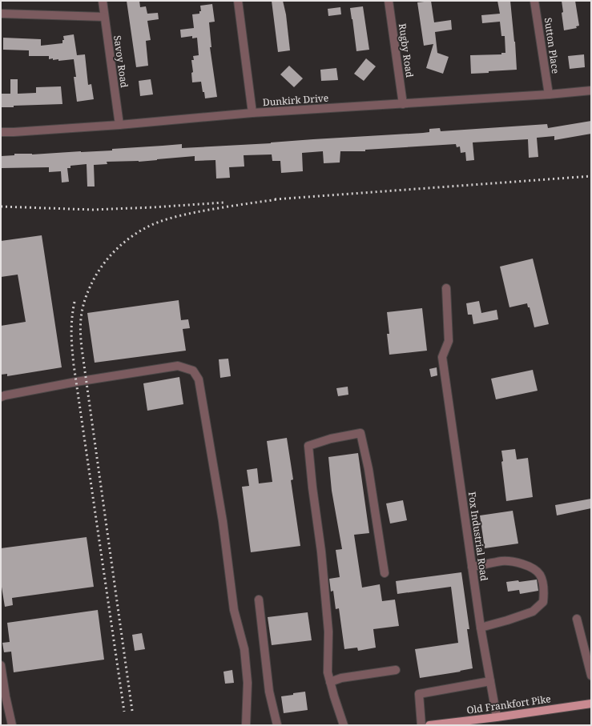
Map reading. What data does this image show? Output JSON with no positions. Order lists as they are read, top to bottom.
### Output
{
  "streets": {
    "main road": ["Old Frankfort Pike"],
    "street": [
      "Sutton Place",
      "Rugby Road",
      "Savoy Road",
      "Dunkirk Drive",
      "Fox Industrial Road"
    ]
  },
  "crossings": [
    ["Sutton Place", "Dunkirk Drive"],
    ["Rugby Road", "Dunkirk Drive"],
    ["Savoy Road", "Dunkirk Drive"],
    ["Fox Industrial Road", "Old Frankfort Pike"]
  ]
}
